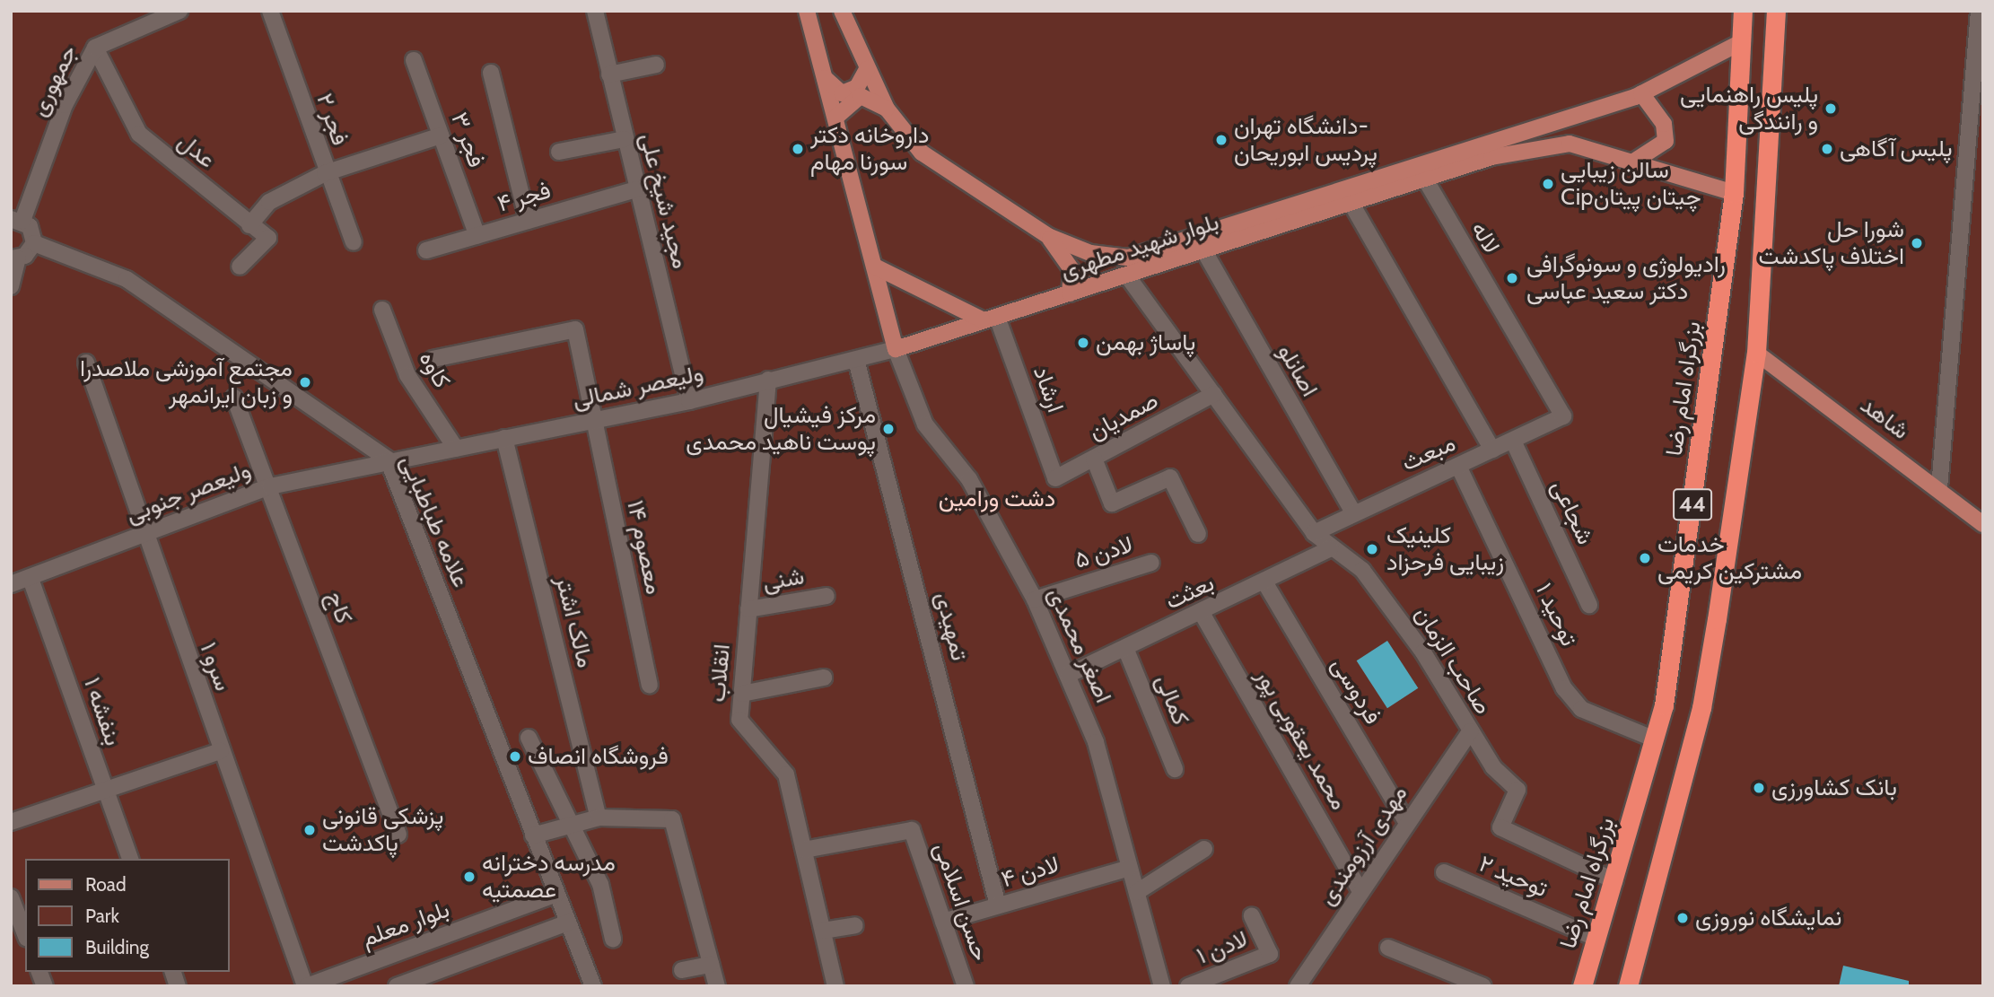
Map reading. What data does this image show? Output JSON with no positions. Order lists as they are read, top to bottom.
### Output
{
  "streets": {
    "highway": ["بزرگراه امام رضا", "44"],
    "main road": ["بلوار شهید مطهری", "شاهد"],
    "street": [
      "جمهوری",
      "فجر ۲",
      "فجر ۳",
      "عدل",
      "فجر ۴",
      "مجید شیخ علی",
      "لاله",
      "کاوه",
      "اصانلو",
      "ولیعصر شمالی",
      "ارشاد",
      "صمدیان",
      "مبعث",
      "ولیعصر جنوبی",
      "شجاعی",
      "علامه طباطبایی",
      "۱۴ معصوم",
      "لادن ۵",
      "شنی",
      "بعثت",
      "کاج",
      "توحید ۱",
      "مالک اشتر",
      "تمهیدی",
      "اصغر محمدی",
      "صاحب الزمان",
      "سرو ۱",
      "انقلاب",
      "فردوسی",
      "کمالی",
      "بنفشه ۱",
      "محمد یعقوبی پور",
      "مهدی آرزومندی",
      "لادن ۴",
      "توحید ۲",
      "حسن اسلامی",
      "بلوار معلم",
      "لادن ۱"
    ]
  },
  "crossings": [
    ["جمهوری", "عدل"],
    ["فجر ۳", "فجر ۴"],
    ["فجر ۴", "مجید شیخ علی"],
    ["مجید شیخ علی", "ولیعصر شمالی"],
    ["لاله", "بلوار شهید مطهری"],
    ["لاله", "مبعث"],
    ["بلوار شهید مطهری", "اصانلو"],
    ["بلوار شهید مطهری", "ولیعصر شمالی"],
    ["بلوار شهید مطهری", "بزرگراه امام رضا"],
    ["بلوار شهید مطهری", "ارشاد"],
    ["بلوار شهید مطهری", "اصغر محمدی"],
    ["بلوار شهید مطهری", "صاحب الزمان"],
    ["کاوه", "ولیعصر شمالی"],
    ["اصانلو", "مبعث"],
    ["ولیعصر شمالی", "ولیعصر جنوبی"],
    ["ولیعصر شمالی", "علامه طباطبایی"],
    ["ولیعصر شمالی", "۱۴ معصوم"],
    ["ولیعصر شمالی", "مالک اشتر"],
    ["ولیعصر شمالی", "تمهیدی"],
    ["ولیعصر شمالی", "اصغر محمدی"],
    ["ولیعصر شمالی", "انقلاب"],
    ["بزرگراه امام رضا", "توحید ۱"],
    ["بزرگراه امام رضا", "صاحب الزمان"],
    ["بزرگراه امام رضا", "توحید ۲"],
    ["ارشاد", "صمدیان"],
    ["صمدیان", "صاحب الزمان"],
    ["شاهد", "44"],
    ["مبعث", "شجاعی"],
    ["مبعث", "توحید ۱"],
    ["مبعث", "صاحب الزمان"],
    ["ولیعصر جنوبی", "علامه طباطبایی"],
    ["ولیعصر جنوبی", "کاج"],
    ["ولیعصر جنوبی", "سرو ۱"],
    ["ولیعصر جنوبی", "بنفشه ۱"],
    ["علامه طباطبایی", "بلوار معلم"],
    ["لادن ۵", "اصغر محمدی"],
    ["شنی", "انقلاب"],
    ["بعثت", "اصغر محمدی"],
    ["بعثت", "صاحب الزمان"],
    ["بعثت", "فردوسی"],
    ["بعثت", "کمالی"],
    ["بعثت", "محمد یعقوبی پور"],
    ["تمهیدی", "لادن ۴"],
    ["اصغر محمدی", "لادن ۴"],
    ["صاحب الزمان", "مهدی آرزومندی"],
    ["سرو ۱", "بلوار معلم"],
    ["انقلاب", "حسن اسلامی"],
    ["فردوسی", "مهدی آرزومندی"],
    ["محمد یعقوبی پور", "مهدی آرزومندی"],
    ["لادن ۴", "حسن اسلامی"]
  ],
  "parks": ["دشت ورامین"],
  "places": [
    "پلیس راهنمایی و رانندگی",
    "دانشگاه تهران- پردیس ابوریحان",
    "داروخانه دکتر سورنا مهام",
    "پلیس آگاهی",
    "سالن زیبایی Cipچیتان پیتان",
    "شورا حل اختلاف پاکدشت",
    "رادیولوژی و سونوگرافی دکتر سعید عباسی",
    "پاساژ بهمن",
    "مجتمع آموزشی ملاصدرا و زبان ایرانمهر",
    "مرکز فیشیال پوست ناهید محمدی",
    "کلینیک زیبایی فرحزاد",
    "خدمات مشترکین کریمی",
    "فروشگاه انصاف",
    "بانک کشاورزی",
    "پزشکی قانونی پاکدشت",
    "مدرسه دخترانه عصمتیه",
    "نمایشگاه نوروزی"
  ],
  "legend": ["Road", "Park", "Building"]
}
